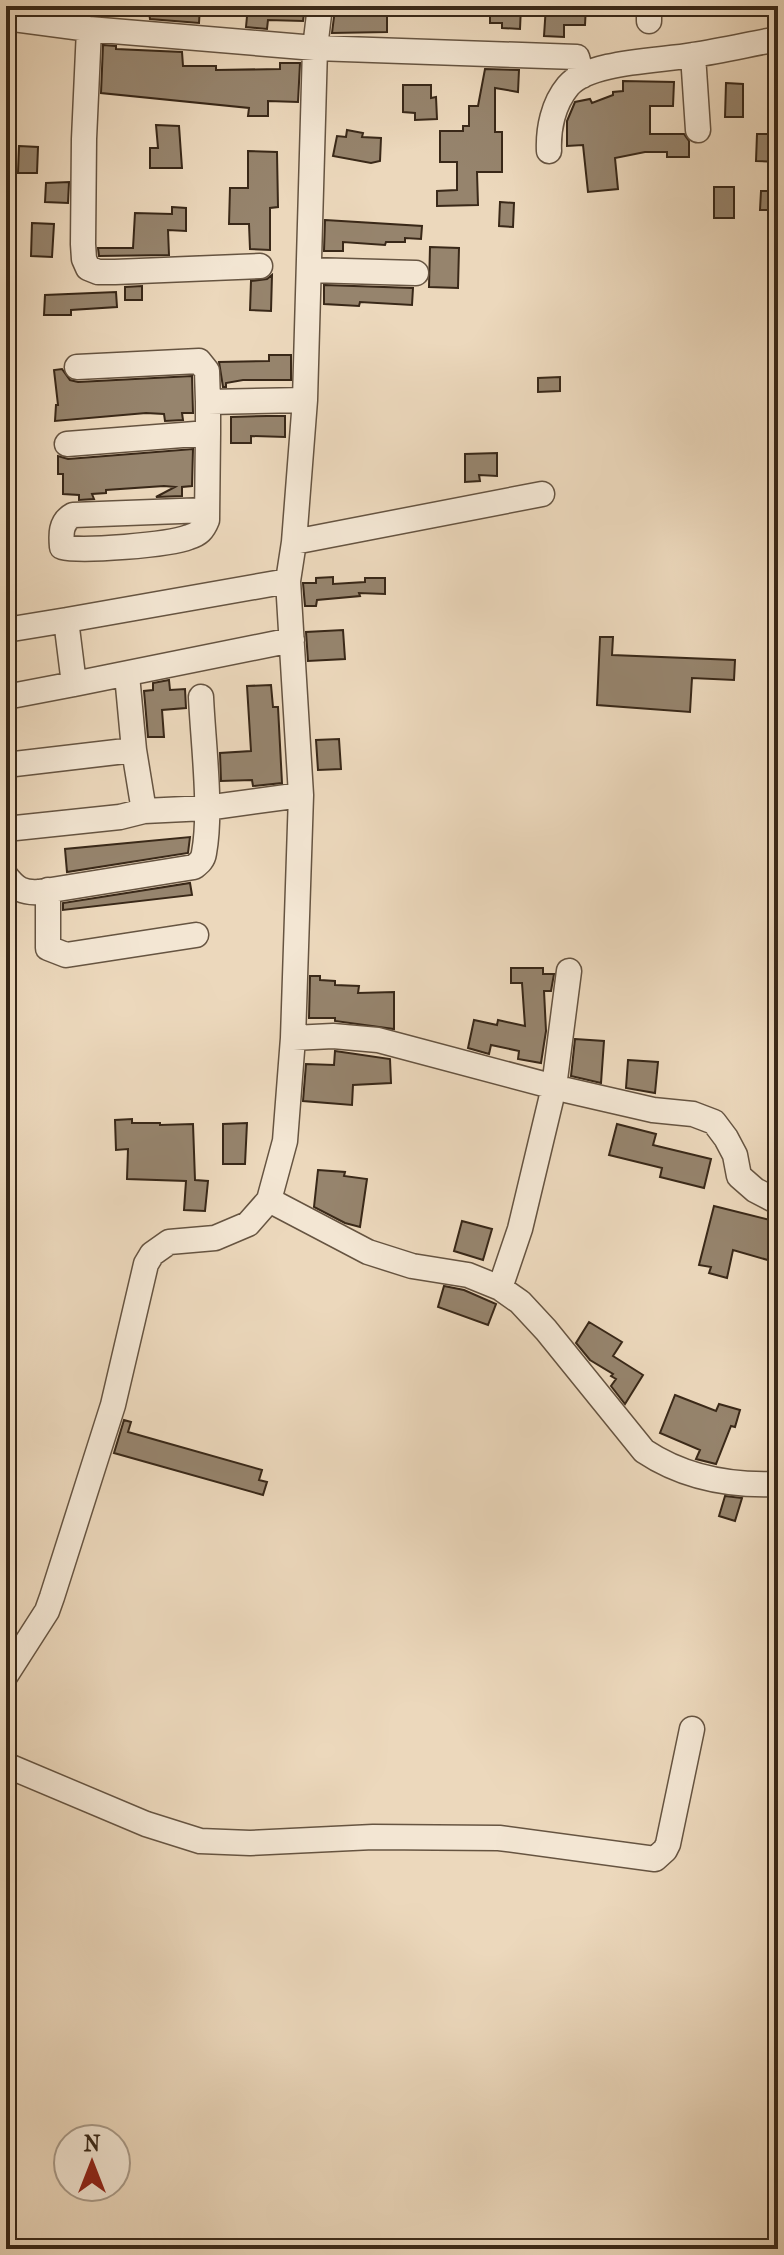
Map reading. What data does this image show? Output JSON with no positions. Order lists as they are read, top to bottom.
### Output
{
  "north": "top"
}
